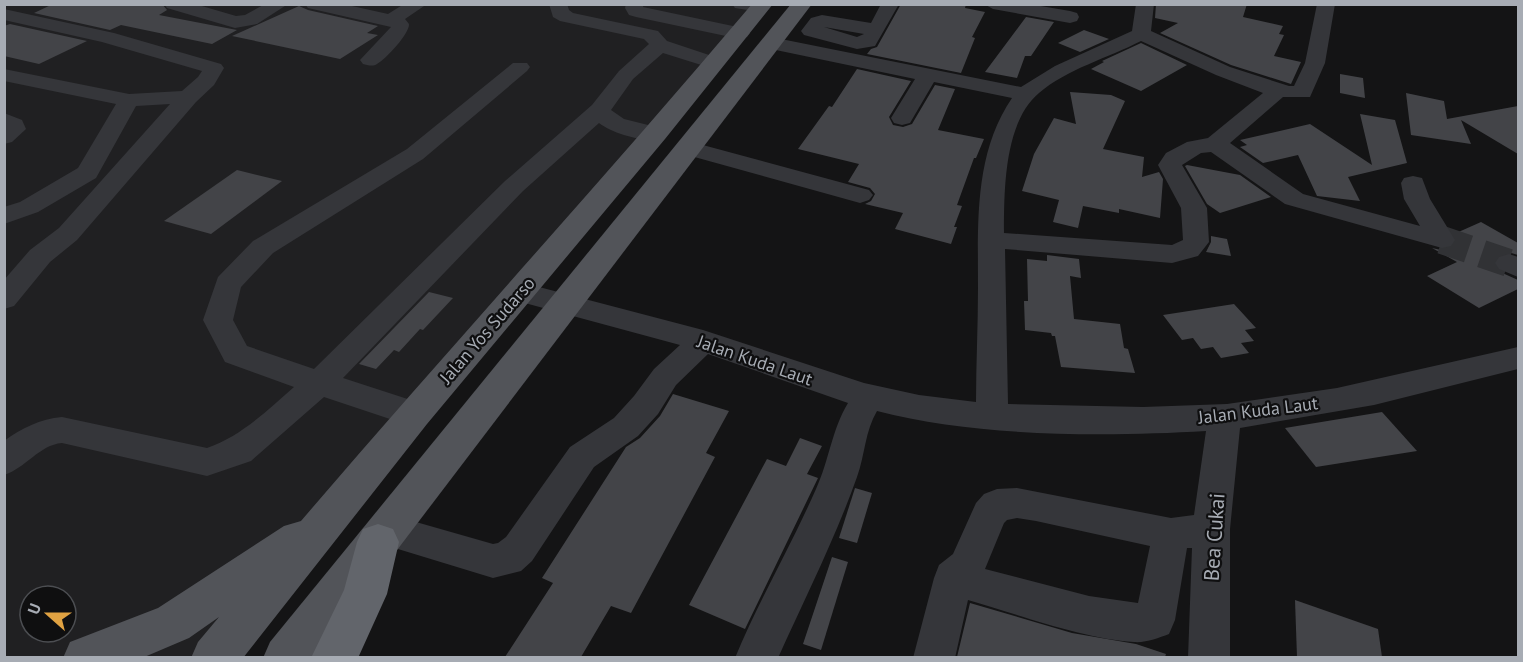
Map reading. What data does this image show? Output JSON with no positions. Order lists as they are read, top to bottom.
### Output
{
  "streets": {
    "main road": ["Jalan Yos Sudarso"],
    "street": ["Jalan Kuda Laut", "Bea Cukai"]
  },
  "crossings": [
    ["Jalan Yos Sudarso", "Jalan Kuda Laut"],
    ["Jalan Kuda Laut", "Bea Cukai"]
  ],
  "north": "left"
}
